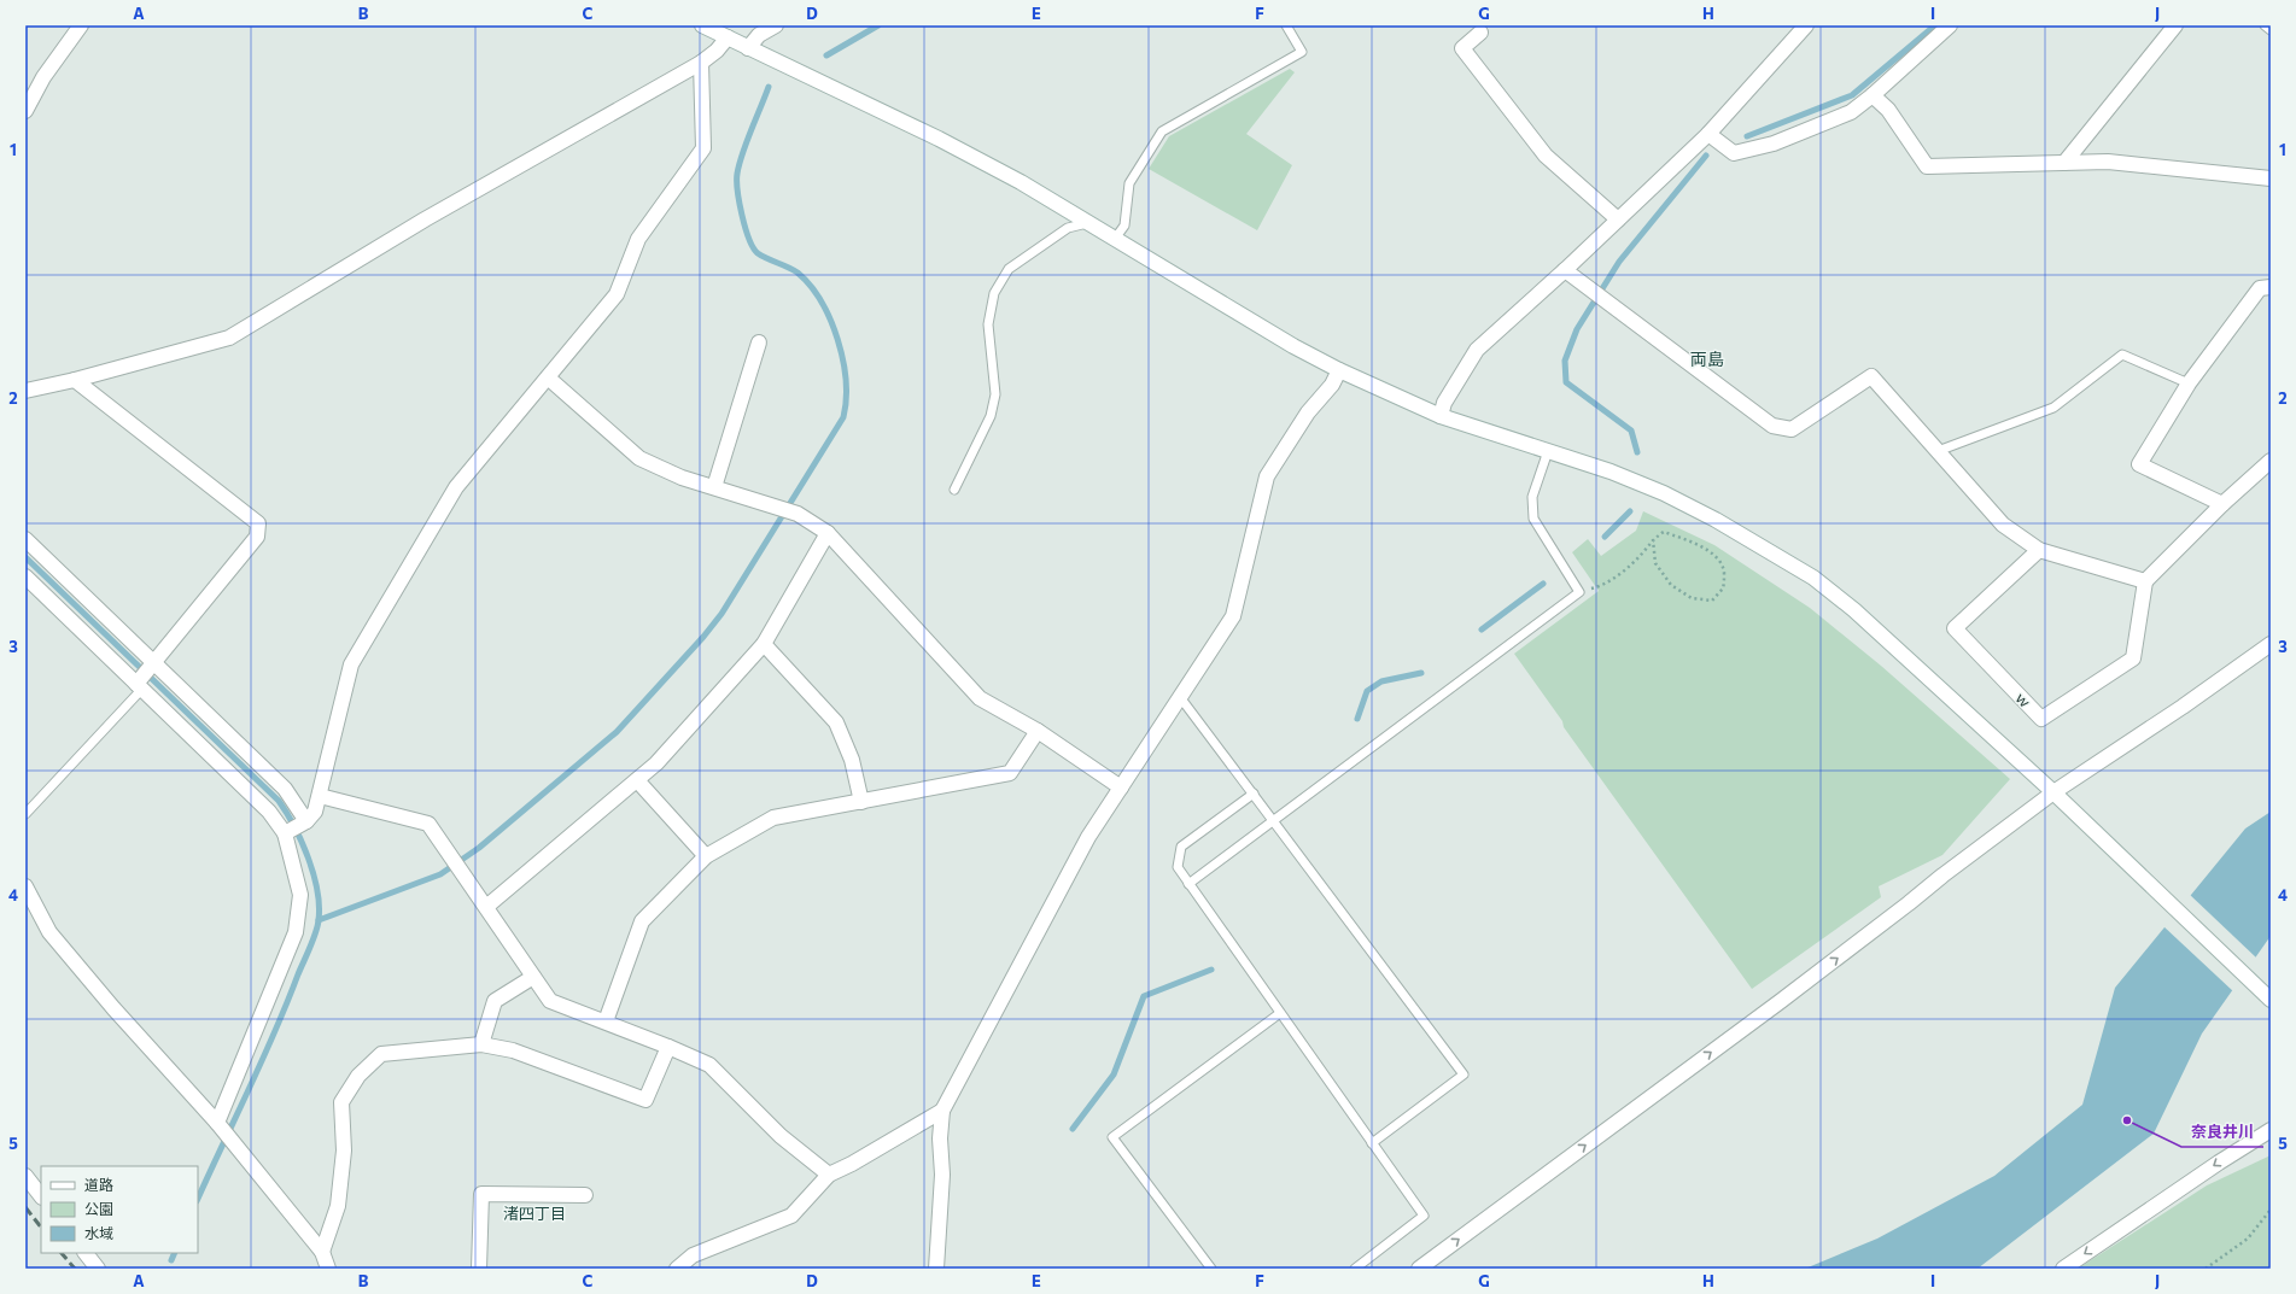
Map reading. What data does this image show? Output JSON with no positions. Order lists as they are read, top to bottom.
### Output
{
  "streets": {
    "street": ["ｗ"]
  },
  "districts": ["両島", "渚四丁目"],
  "places": ["奈良井川"],
  "legend": ["道路", "公園", "水域"],
  "grid": {
    "columns": [
      "A",
      "B",
      "C",
      "D",
      "E",
      "F",
      "G",
      "H",
      "I",
      "J"
    ],
    "rows": [
      "1",
      "2",
      "3",
      "4",
      "5"
    ]
  }
}
